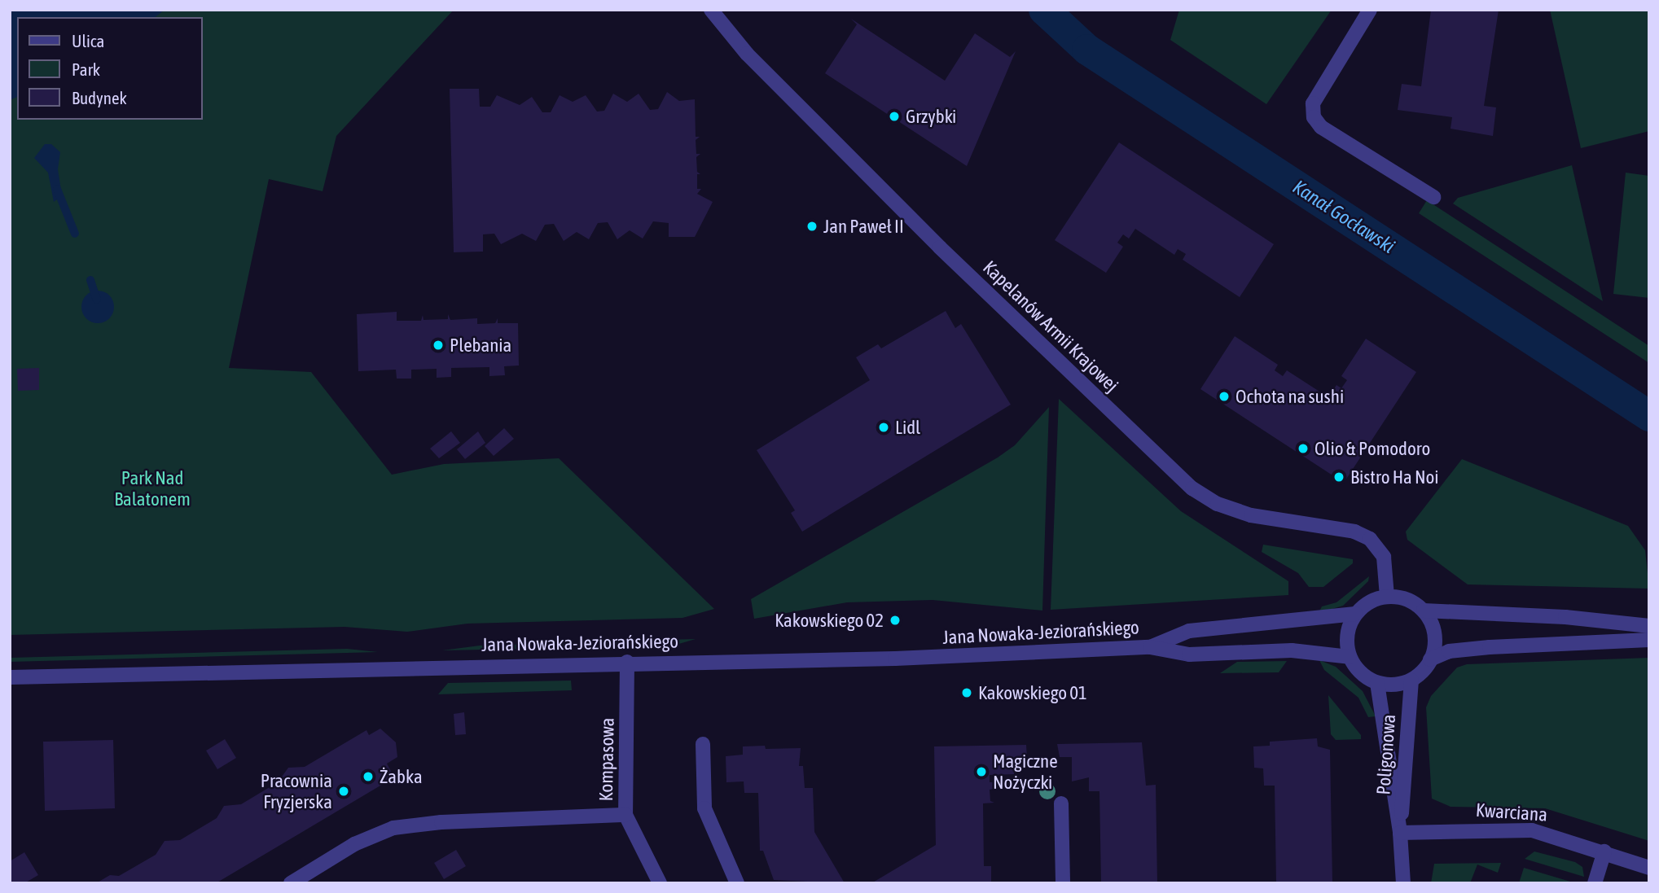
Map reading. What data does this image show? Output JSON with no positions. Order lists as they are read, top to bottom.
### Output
{
  "streets": {
    "street": [
      "Kapelanów Armii Krajowej",
      "Jana Nowaka-Jeziorańskiego",
      "Poligonowa",
      "Kompasowa",
      "Kwarciana"
    ]
  },
  "crossings": [
    ["Kapelanów Armii Krajowej", "Jana Nowaka-Jeziorańskiego"],
    ["Kapelanów Armii Krajowej", "Poligonowa"],
    ["Jana Nowaka-Jeziorańskiego", "Poligonowa"],
    ["Jana Nowaka-Jeziorańskiego", "Kompasowa"],
    ["Poligonowa", "Kwarciana"]
  ],
  "water": ["Kanał Gocławski"],
  "parks": ["Park Nad Balatonem"],
  "places": [
    "Grzybki",
    "Jan Paweł II",
    "Plebania",
    "Ochota na sushi",
    "Lidl",
    "Olio & Pomodoro",
    "Bistro Ha Noi",
    "Kakowskiego 02",
    "Kakowskiego 01",
    "Magiczne Nożyczki",
    "Żabka",
    "Pracownia Fryzjerska"
  ],
  "legend": ["Ulica", "Park", "Budynek"]
}
